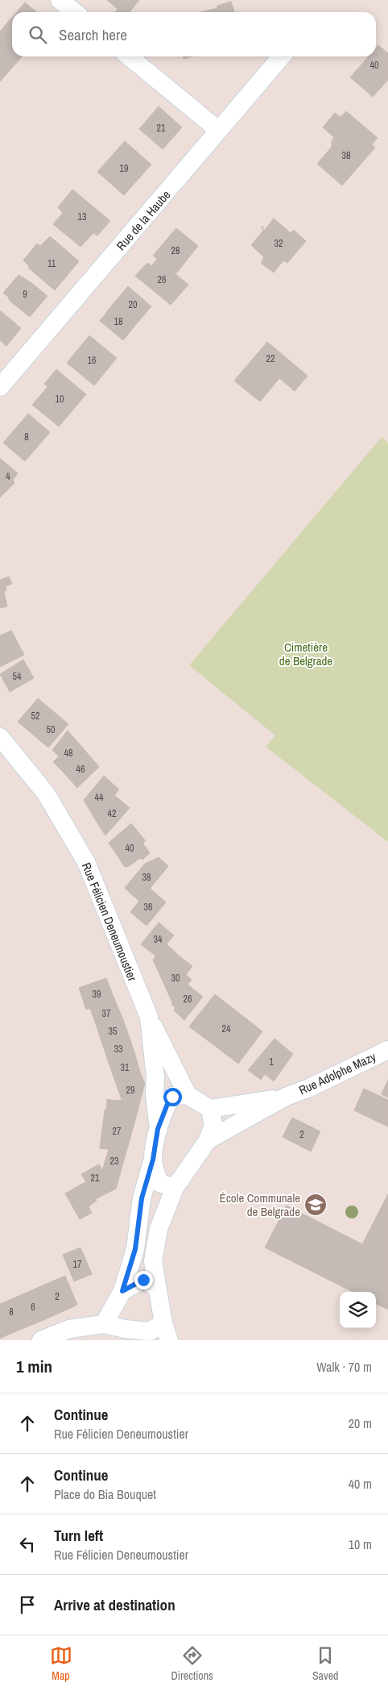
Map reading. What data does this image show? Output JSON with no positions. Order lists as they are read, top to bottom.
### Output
{
  "streets": {
    "street": ["Rue de la Haube", "Rue Félicien Deneumoustier", "Rue Adolphe Mazy"]
  },
  "parks": ["Cimetière de Belgrade"],
  "places": {
    "school or university": ["École Communale de Belgrade"]
  },
  "house_numbers": [
    "40",
    "21",
    "38",
    "19",
    "13",
    "32",
    "28",
    "11",
    "26",
    "9",
    "20",
    "18",
    "22",
    "16",
    "10",
    "8",
    "4",
    "54",
    "52",
    "50",
    "48",
    "46",
    "44",
    "42",
    "40",
    "38",
    "36",
    "34",
    "30",
    "39",
    "26",
    "37",
    "24",
    "35",
    "33",
    "1",
    "31",
    "29",
    "27",
    "2",
    "23",
    "21",
    "17",
    "2",
    "6",
    "8"
  ],
  "page": {
    "search": "Search here",
    "heading": ["1 min", "Walk · 70 m"],
    "list": [
      ["Continue", "Rue Félicien Deneumoustier", "20 m"],
      ["Continue", "Place do Bia Bouquet", "40 m"],
      ["Turn left", "Rue Félicien Deneumoustier", "10 m"],
      "Arrive at destination"
    ],
    "nav": ["Map", "Directions", "Saved"]
  }
}
